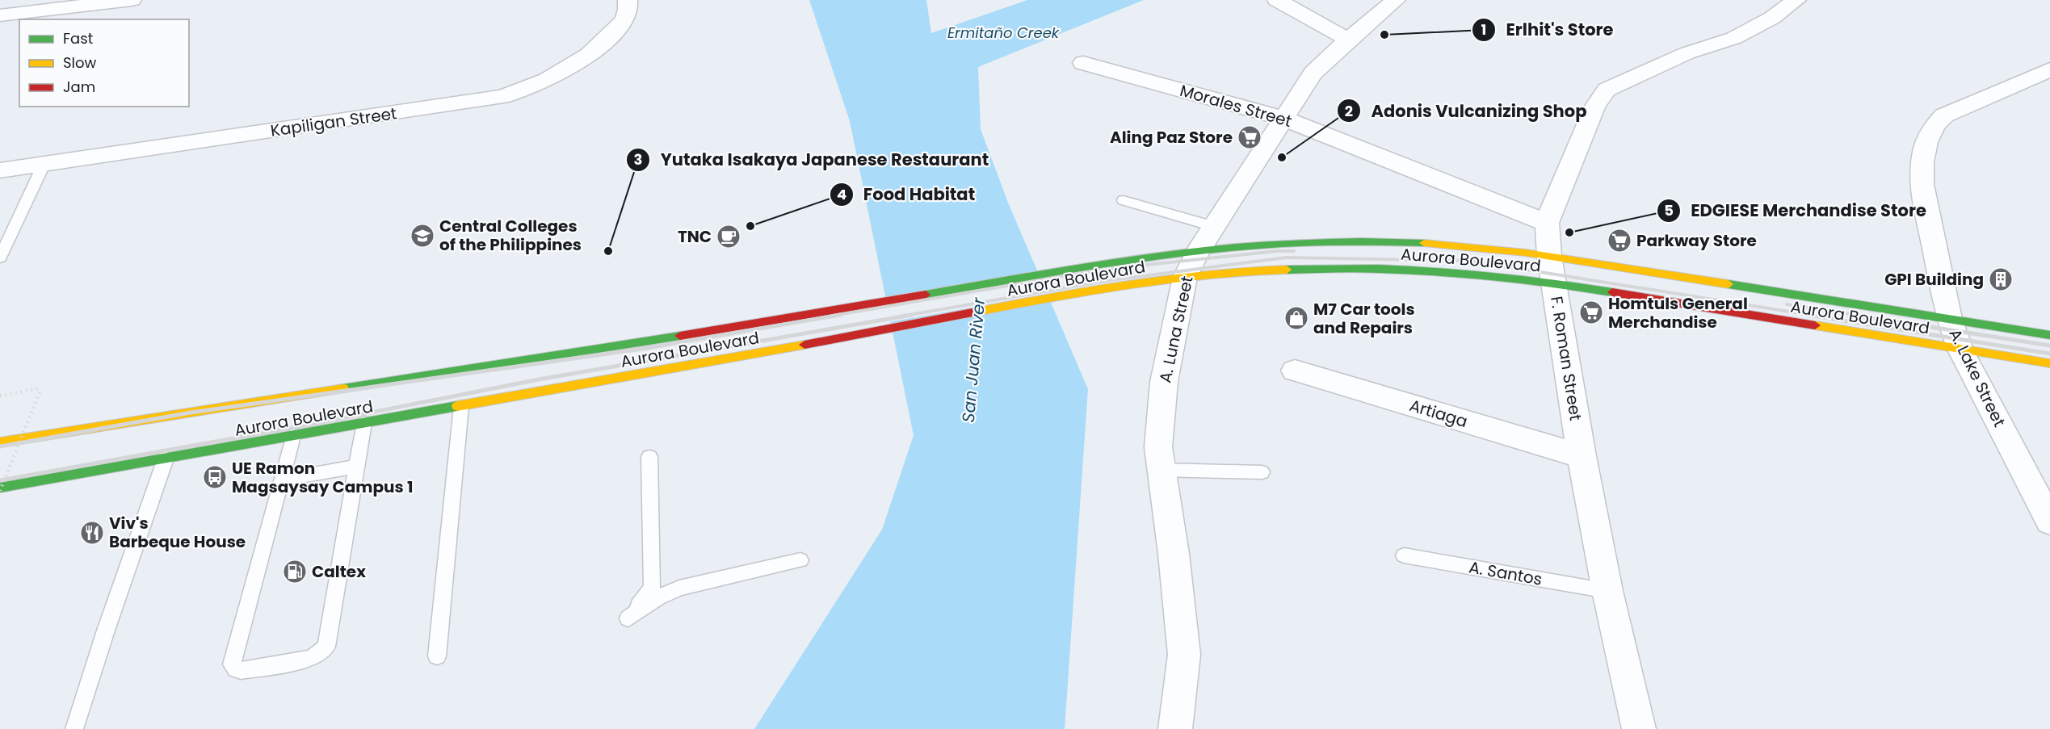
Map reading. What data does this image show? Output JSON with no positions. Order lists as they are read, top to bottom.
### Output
{
  "streets": {
    "main road": ["Aurora Boulevard"],
    "street": [
      "Morales Street",
      "Kapiligan Street",
      "A. Luna Street",
      "F. Roman Street",
      "A. Lake Street",
      "Artiaga"
    ],
    "lane": ["A. Santos"]
  },
  "crossings": [
    ["Morales Street", "A. Luna Street"],
    ["Morales Street", "F. Roman Street"],
    ["Aurora Boulevard", "A. Luna Street"],
    ["Aurora Boulevard", "F. Roman Street"],
    ["Aurora Boulevard", "A. Lake Street"],
    ["F. Roman Street", "Artiaga"],
    ["F. Roman Street", "A. Santos"]
  ],
  "water": ["Ermitaño Creek", "San Juan River"],
  "places": {
    "other": [
      "Erlhit's Store",
      "Adonis Vulcanizing Shop",
      "Food Habitat",
      "EDGIESE Merchandise Store",
      "Yutaka Isakaya Japanese Restaurant"
    ],
    "supermarket": ["Aling Paz Store", "Parkway Store", "Homtuls General Merchandise"],
    "school or university": ["Central Colleges of the Philippines"],
    "cafe": ["TNC"],
    "building": ["GPI Building"],
    "shop": ["M7 Car tools and Repairs"],
    "bus stop": ["UE Ramon Magsaysay Campus 1"],
    "restaurant": ["Viv's Barbeque House"],
    "fuel station": ["Caltex"]
  },
  "legend": ["Fast", "Slow", "Jam"]
}
